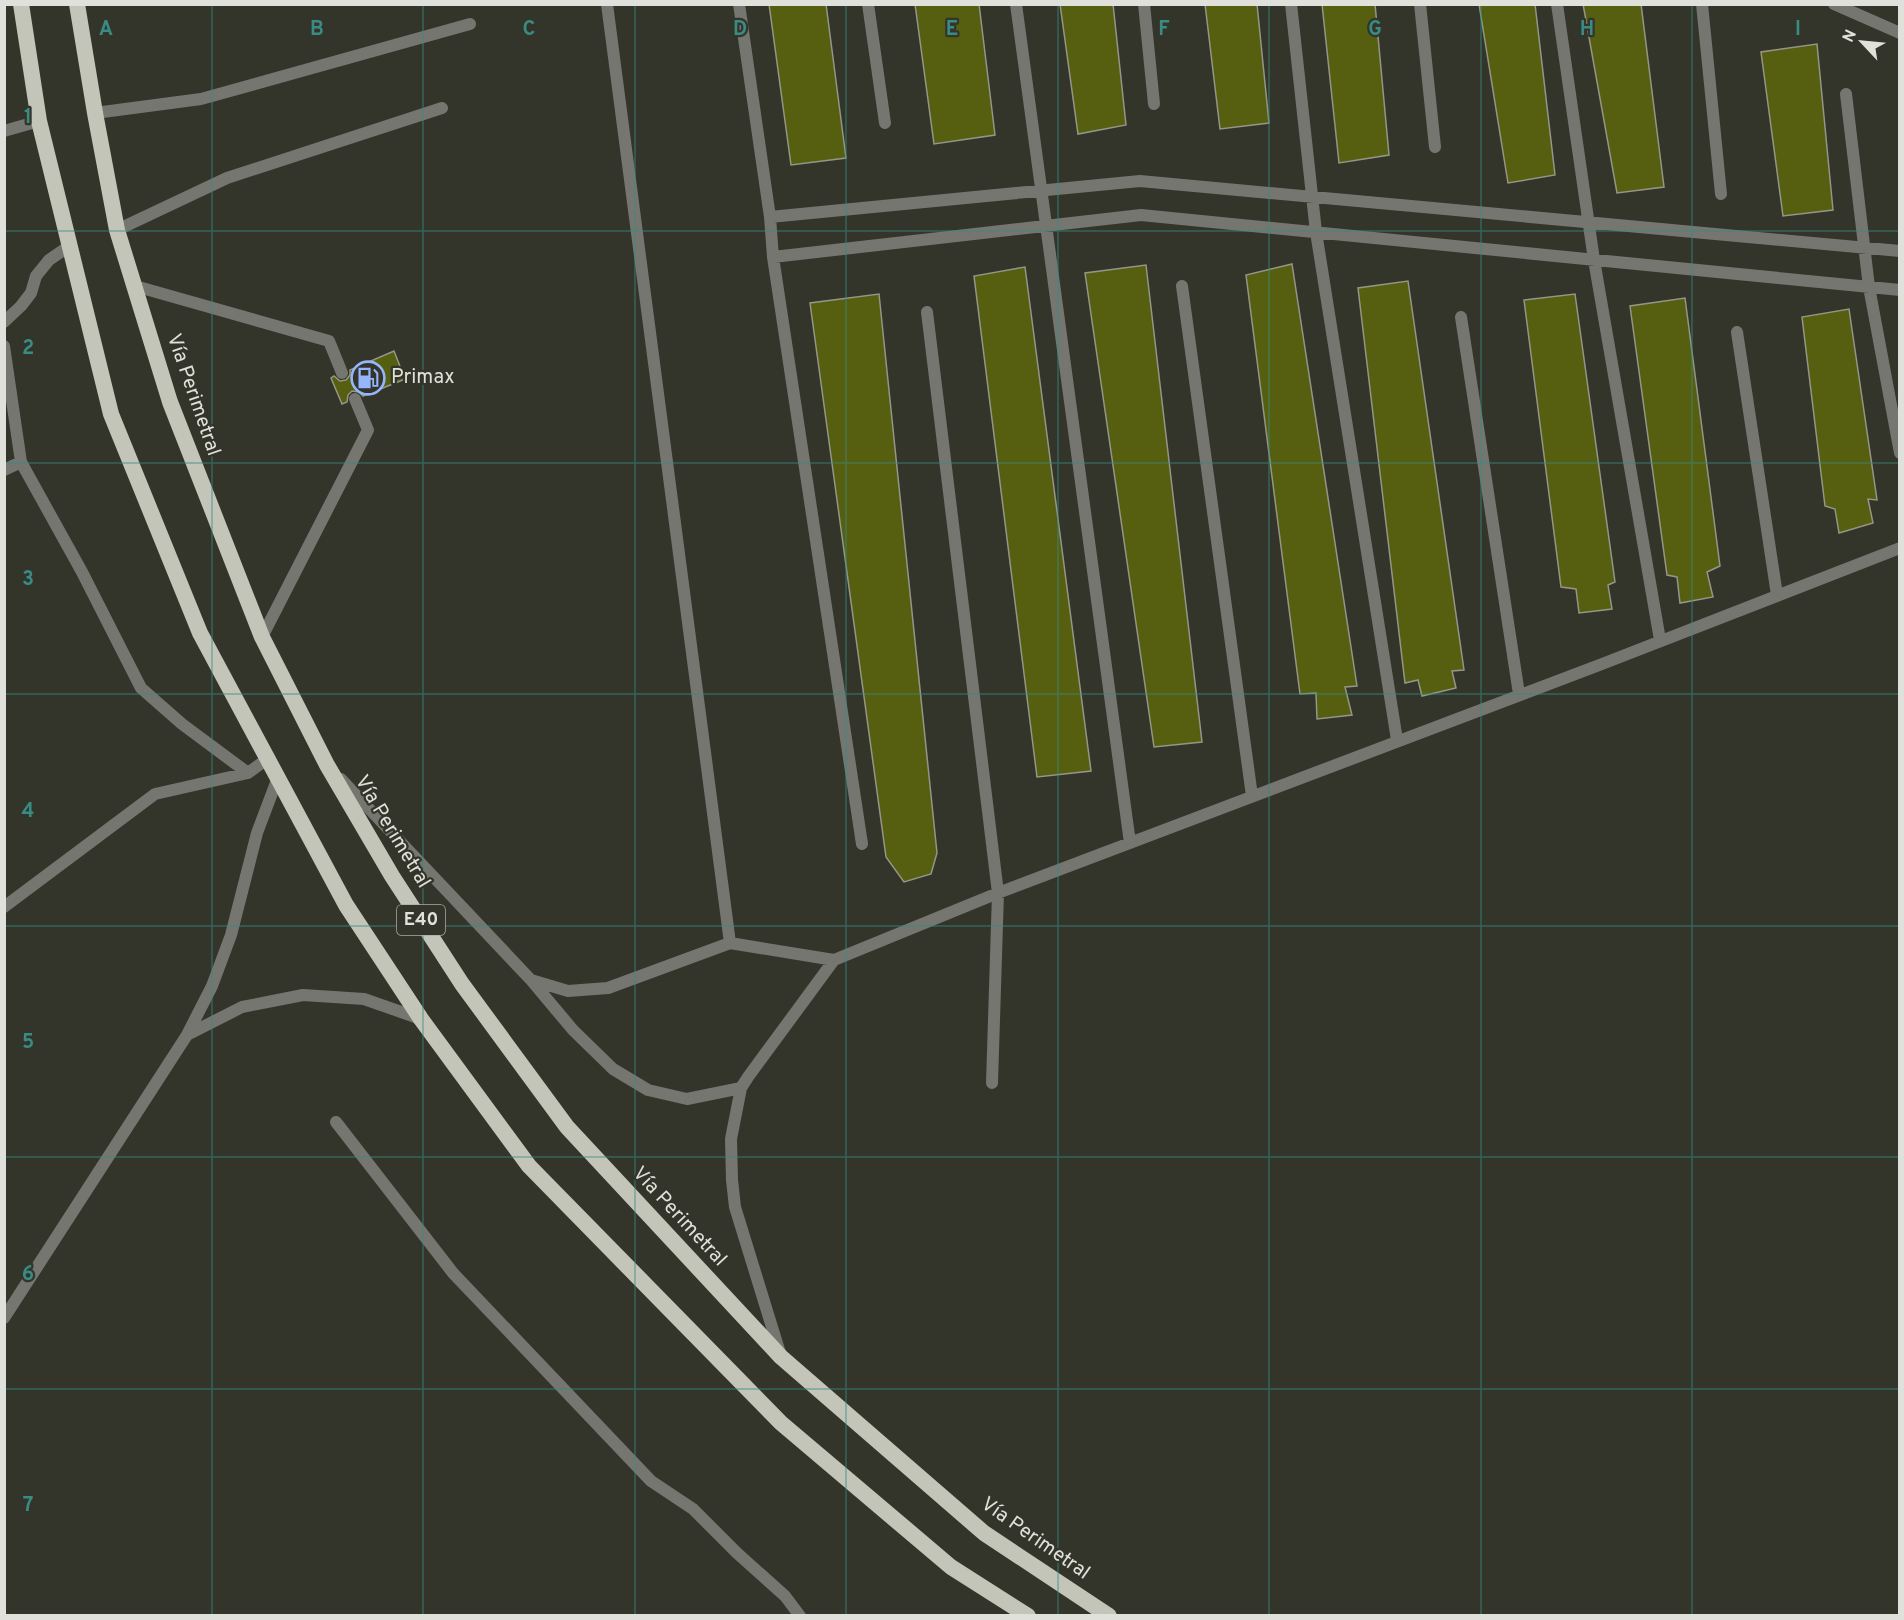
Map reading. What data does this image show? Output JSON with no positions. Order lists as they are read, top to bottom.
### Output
{
  "streets": {
    "highway": ["Vía Perimetral", "E40"]
  },
  "places": {
    "fuel station": ["Primax"]
  },
  "north": "top left",
  "grid": {
    "columns": [
      "A",
      "B",
      "C",
      "D",
      "E",
      "F",
      "G",
      "H",
      "I"
    ],
    "rows": [
      "1",
      "2",
      "3",
      "4",
      "5",
      "6",
      "7"
    ]
  }
}
